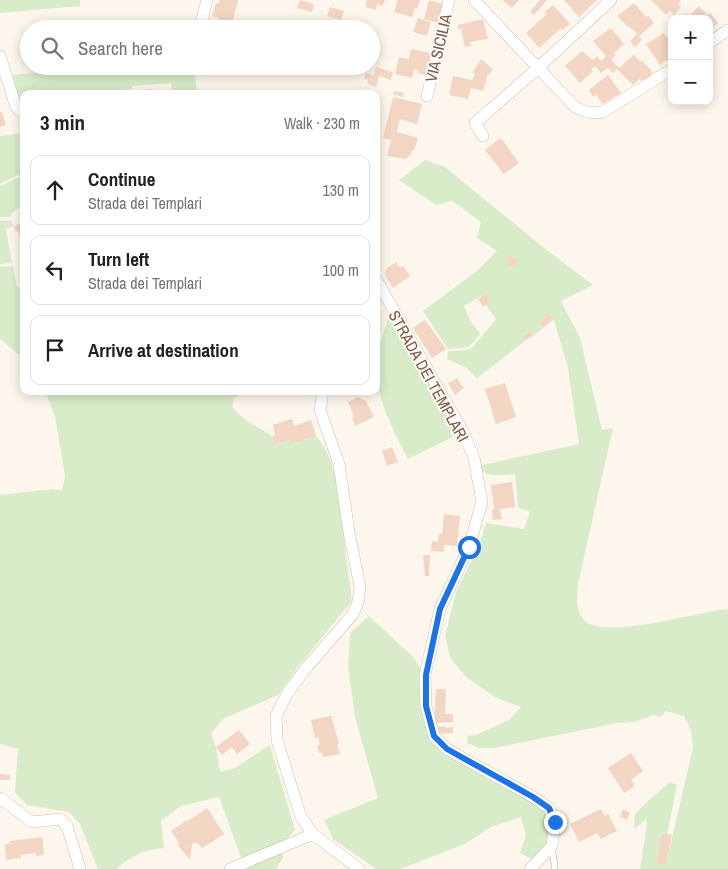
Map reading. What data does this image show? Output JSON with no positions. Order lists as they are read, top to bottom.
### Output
{
  "streets": {
    "street": ["VIA SICILIA", "STRADA DEI TEMPLARI"]
  },
  "page": {
    "map_buttons": ["+", "−"],
    "search": "Search here",
    "heading": ["3 min", "Walk · 230 m"],
    "list": [
      ["Continue", "Strada dei Templari", "130 m"],
      ["Turn left", "Strada dei Templari", "100 m"],
      "Arrive at destination"
    ]
  }
}
